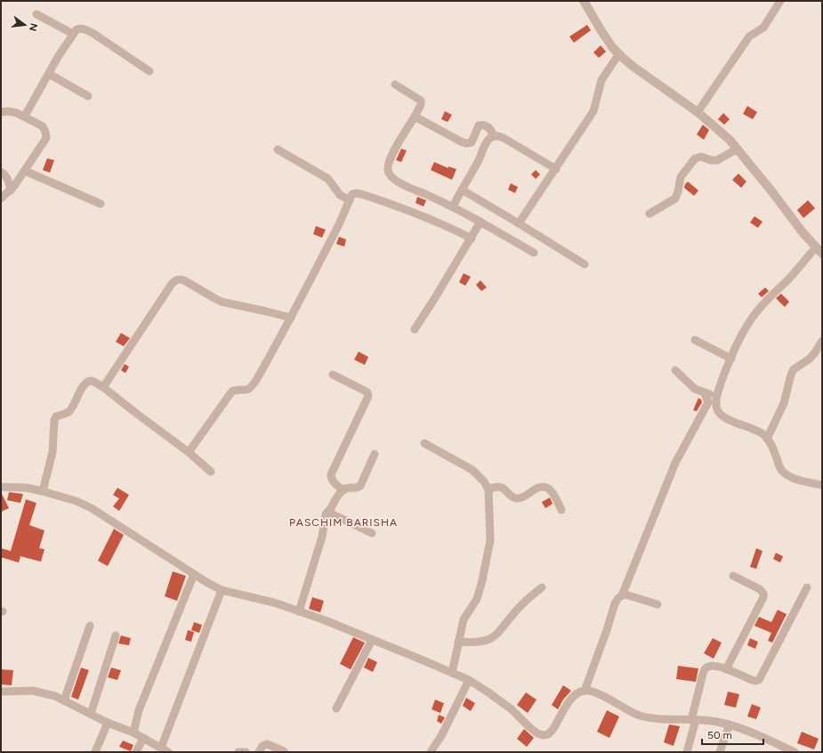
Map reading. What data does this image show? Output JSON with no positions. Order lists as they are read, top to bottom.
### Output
{
  "districts": ["PASCHIM BARISHA"],
  "scale_bar": "50 m",
  "north": "right"
}
